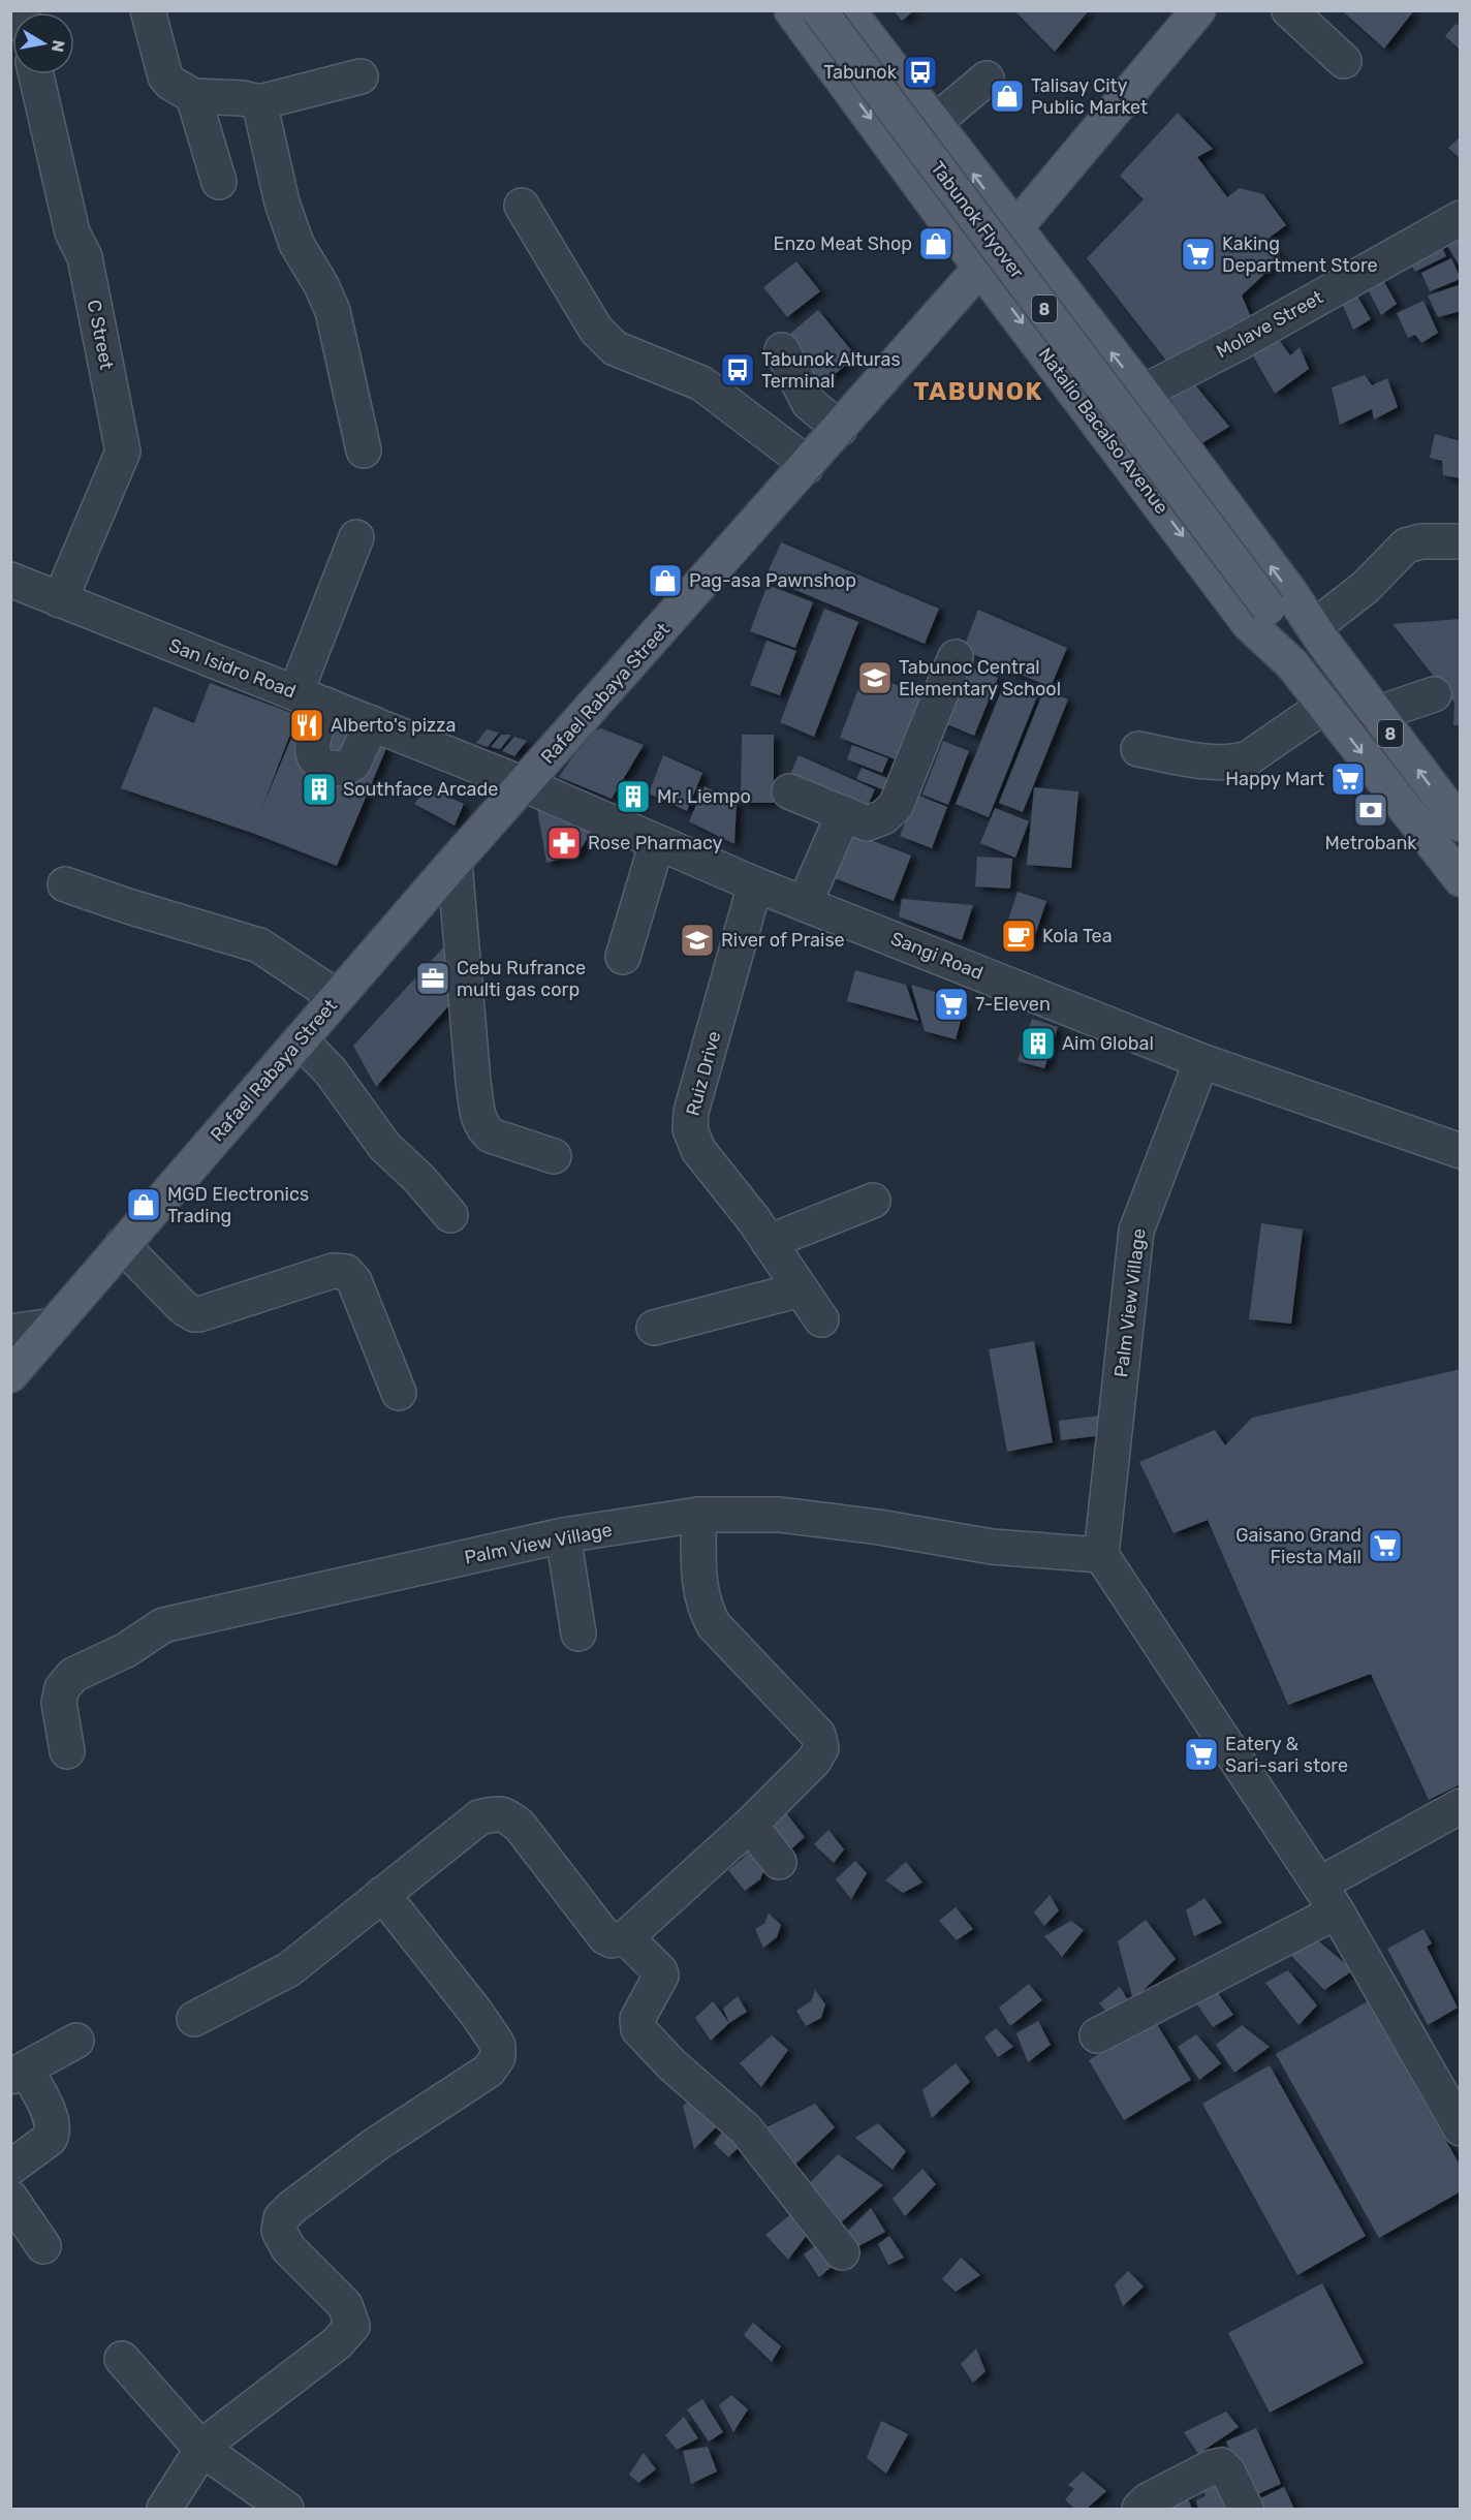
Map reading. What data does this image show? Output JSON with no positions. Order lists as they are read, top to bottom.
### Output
{
  "streets": {
    "main road": [
      "Tabunok Flyover",
      "8",
      "Natalio Bacalso Avenue",
      "Rafael Rabaya Street"
    ],
    "street": [
      "Molave Street",
      "C Street",
      "San Isidro Road",
      "Sangi Road",
      "Ruiz Drive",
      "Palm View Village"
    ]
  },
  "crossings": [
    ["Tabunok Flyover", "8"],
    ["Tabunok Flyover", "Natalio Bacalso Avenue"],
    ["8", "Natalio Bacalso Avenue"],
    ["C Street", "San Isidro Road"],
    ["Natalio Bacalso Avenue", "Rafael Rabaya Street"],
    ["San Isidro Road", "Rafael Rabaya Street"],
    ["San Isidro Road", "Sangi Road"],
    ["Rafael Rabaya Street", "Sangi Road"],
    ["Sangi Road", "Ruiz Drive"],
    ["Sangi Road", "Palm View Village"]
  ],
  "districts": ["TABUNOK"],
  "places": {
    "bus stop": ["Tabunok", "Tabunok Alturas Terminal"],
    "shop": [
      "Talisay City Public Market",
      "Enzo Meat Shop",
      "Pag-asa Pawnshop",
      "MGD Electronics Trading"
    ],
    "supermarket": [
      "Kaking Department Store",
      "Happy Mart",
      "7-Eleven",
      "Gaisano Grand Fiesta Mall",
      "Eatery & Sari-sari store"
    ],
    "school or university": ["Tabunoc Central Elementary School", "River of Praise"],
    "restaurant": ["Alberto's pizza"],
    "building": ["Southface Arcade", "Mr. Liempo", "Aim Global"],
    "bank": ["Metrobank"],
    "pharmacy": ["Rose Pharmacy"],
    "cafe": ["Kola Tea"],
    "office": ["Cebu Rufrance multi gas corp"]
  },
  "north": "right"
}
